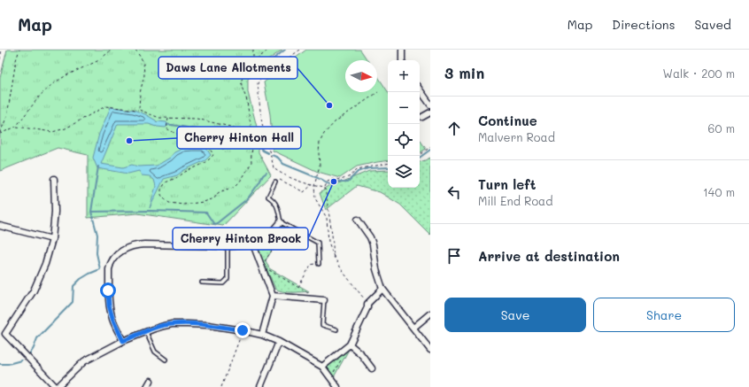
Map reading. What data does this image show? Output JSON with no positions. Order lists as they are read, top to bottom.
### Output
{
  "places": ["Daws Lane Allotments", "Cherry Hinton Hall", "Cherry Hinton Brook"],
  "north": "right",
  "page": {
    "header": "Map",
    "nav": ["Map", "Directions", "Saved"],
    "heading": ["3 min", "Walk · 200 m"],
    "map_buttons": ["+", "−"],
    "list": [
      ["Continue", "Malvern Road", "60 m"],
      ["Turn left", "Mill End Road", "140 m"],
      "Arrive at destination"
    ],
    "buttons": ["Save", "Share"]
  }
}
